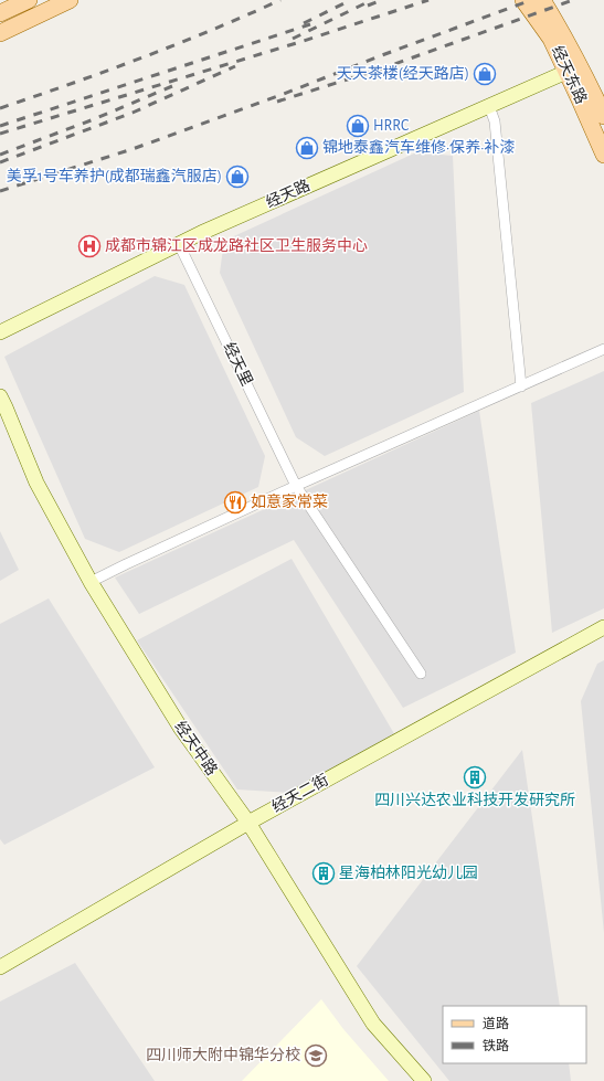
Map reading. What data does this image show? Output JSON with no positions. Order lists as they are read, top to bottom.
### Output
{
  "streets": {
    "main road": ["经天东路"],
    "street": [
      "经天路",
      "经天里",
      "经天中路",
      "经天二街"
    ]
  },
  "crossings": [
    ["经天东路", "经天路"],
    ["经天路", "经天里"],
    ["经天中路", "经天二街"]
  ],
  "places": {
    "shop": [
      "天天茶楼(经天路店)",
      "HRRC",
      "锦地泰鑫汽车维修·保养·补漆",
      "美孚1号车养护(成都瑞鑫汽服店)"
    ],
    "hospital": ["成都市锦江区成龙路社区卫生服务中心"],
    "restaurant": ["如意家常菜"],
    "building": ["四川兴达农业科技开发研究所", "星海柏林阳光幼儿园"],
    "school or university": ["四川师大附中锦华分校"]
  },
  "legend": ["道路", "铁路"]
}
